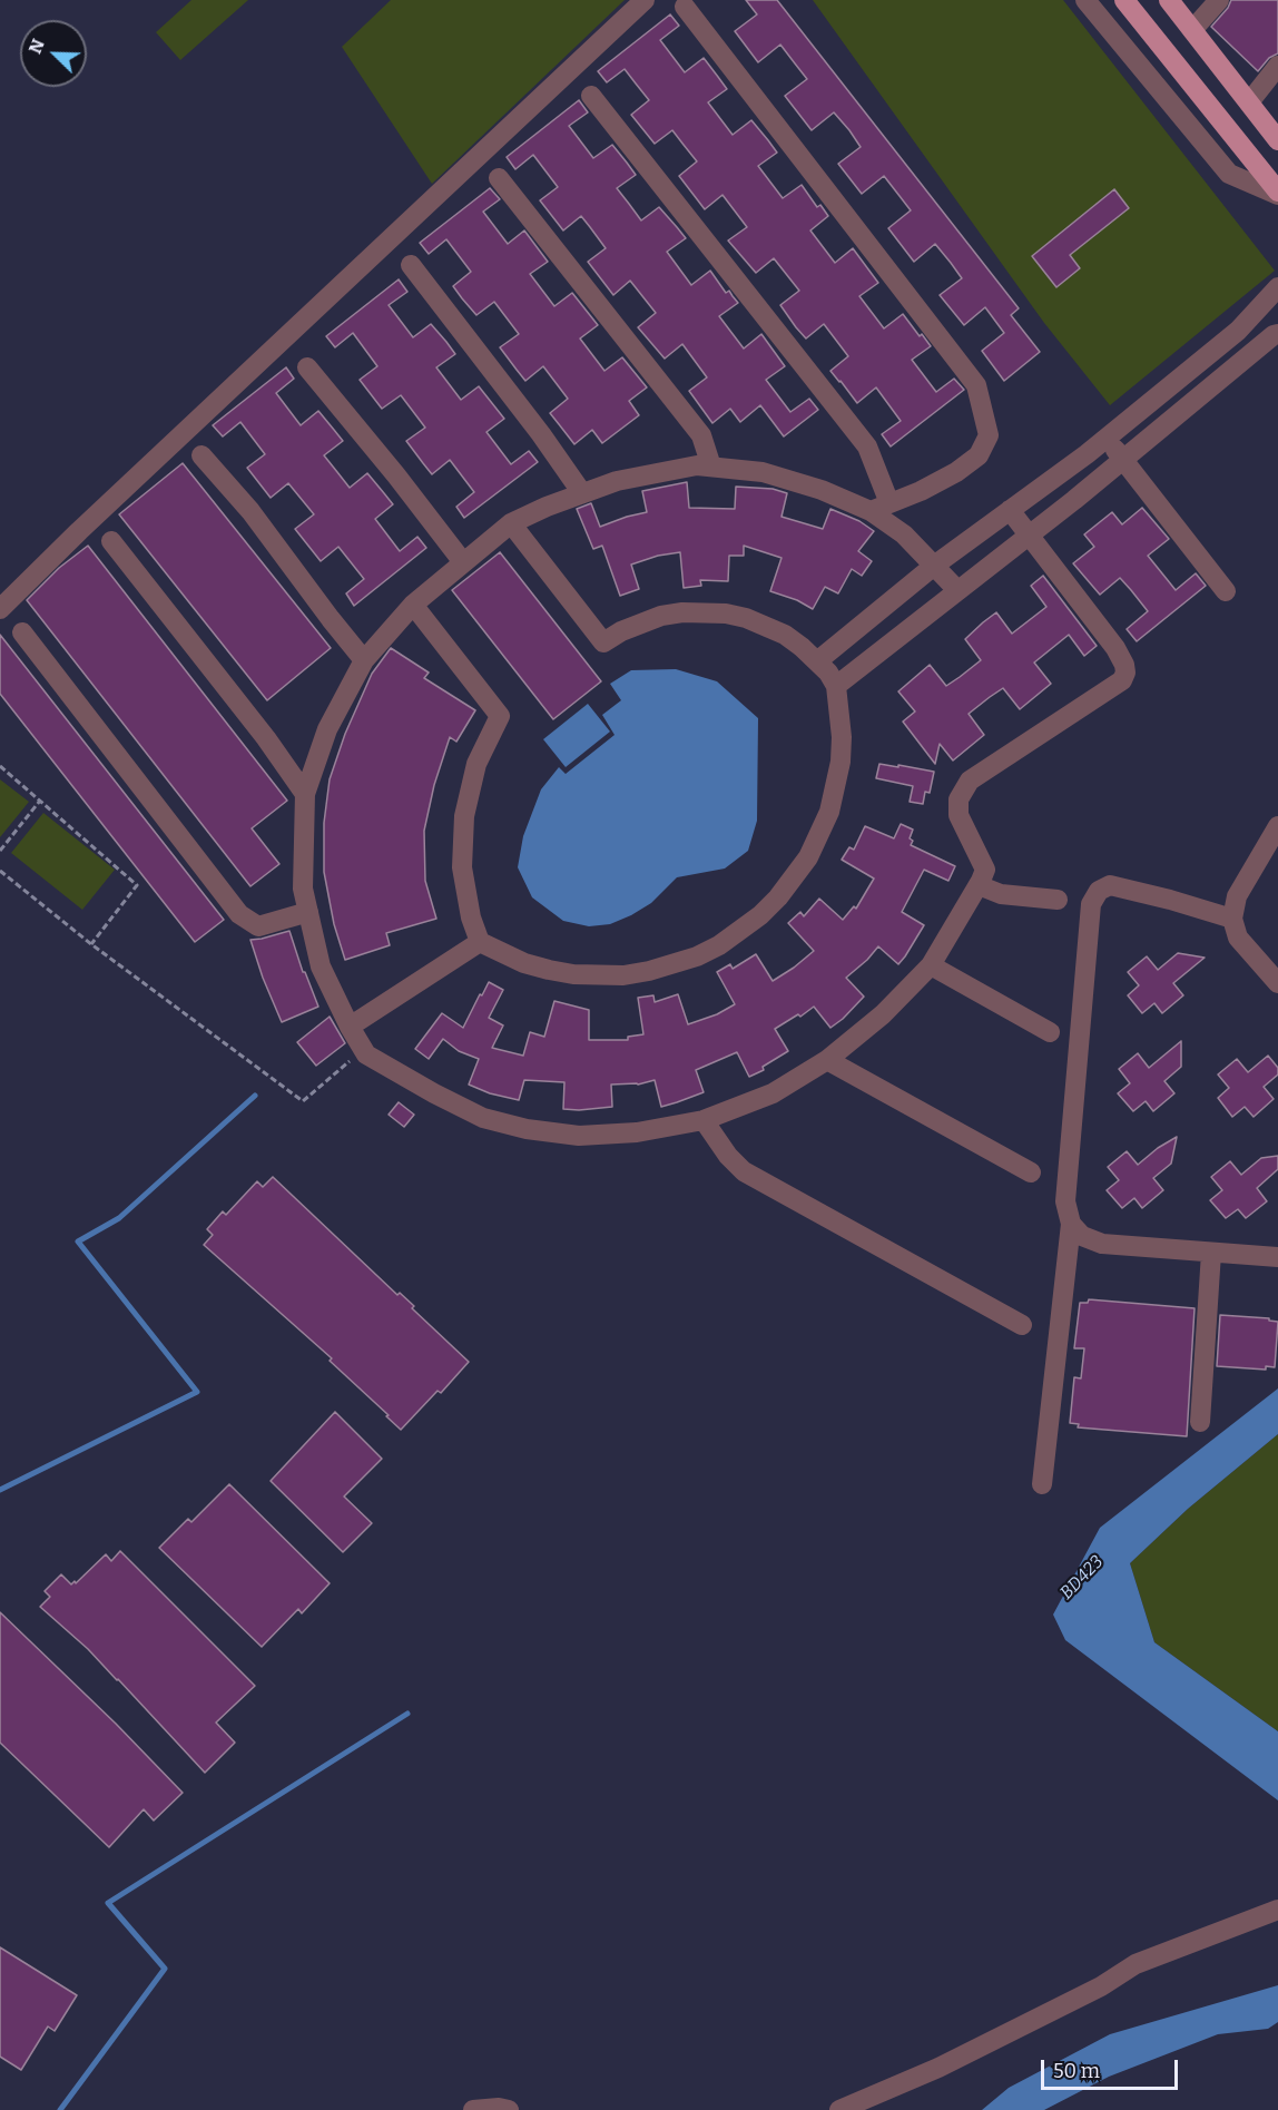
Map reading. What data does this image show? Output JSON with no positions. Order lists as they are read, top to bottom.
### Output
{
  "water": ["BD423"],
  "scale_bar": "50 m",
  "north": "top left"
}
